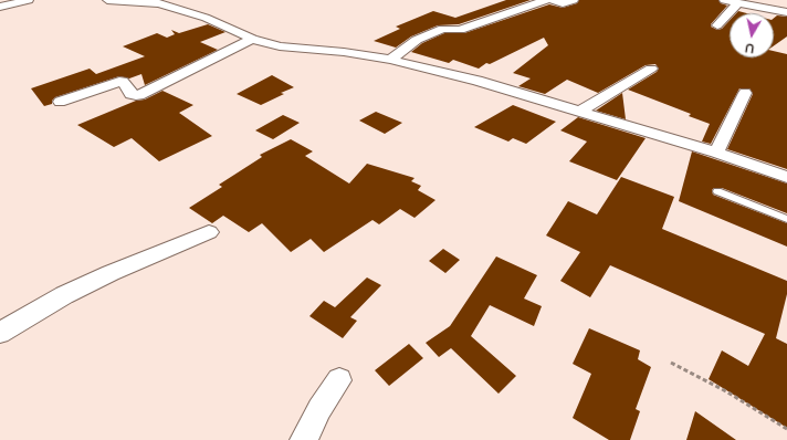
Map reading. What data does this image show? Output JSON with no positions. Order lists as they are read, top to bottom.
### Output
{
  "north": "bottom"
}
